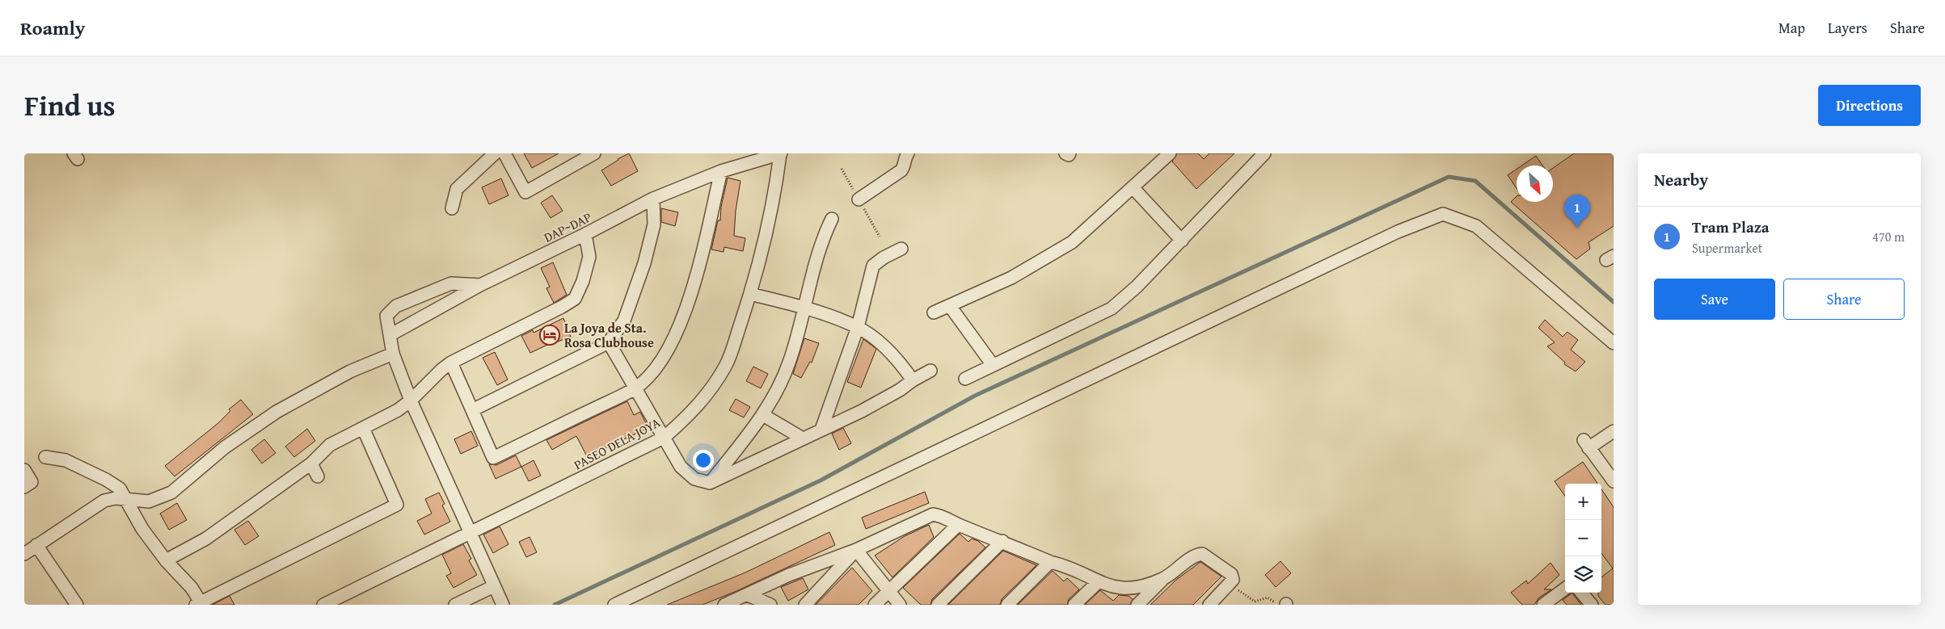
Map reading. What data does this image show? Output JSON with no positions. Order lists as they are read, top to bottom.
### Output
{
  "streets": {
    "street": ["DAP~DAP", "PASEO DELA JOYA"]
  },
  "crossings": [
    ["DAP~DAP", "PASEO DELA JOYA"]
  ],
  "places": {
    "hotel": ["La Joya de Sta. Rosa Clubhouse"]
  },
  "north": "bottom right",
  "page": {
    "header": "Roamly",
    "nav": ["Map", "Layers", "Share"],
    "title": "Find us",
    "buttons": [
      "Directions",
      ["Save", "Share"]
    ],
    "heading": "Nearby",
    "pins": "1",
    "list": [
      {
        "mark": "1",
        "name": "Tram Plaza",
        "note": "Supermarket",
        "value": "470 m"
      }
    ],
    "map_buttons": ["+", "−"]
  }
}
